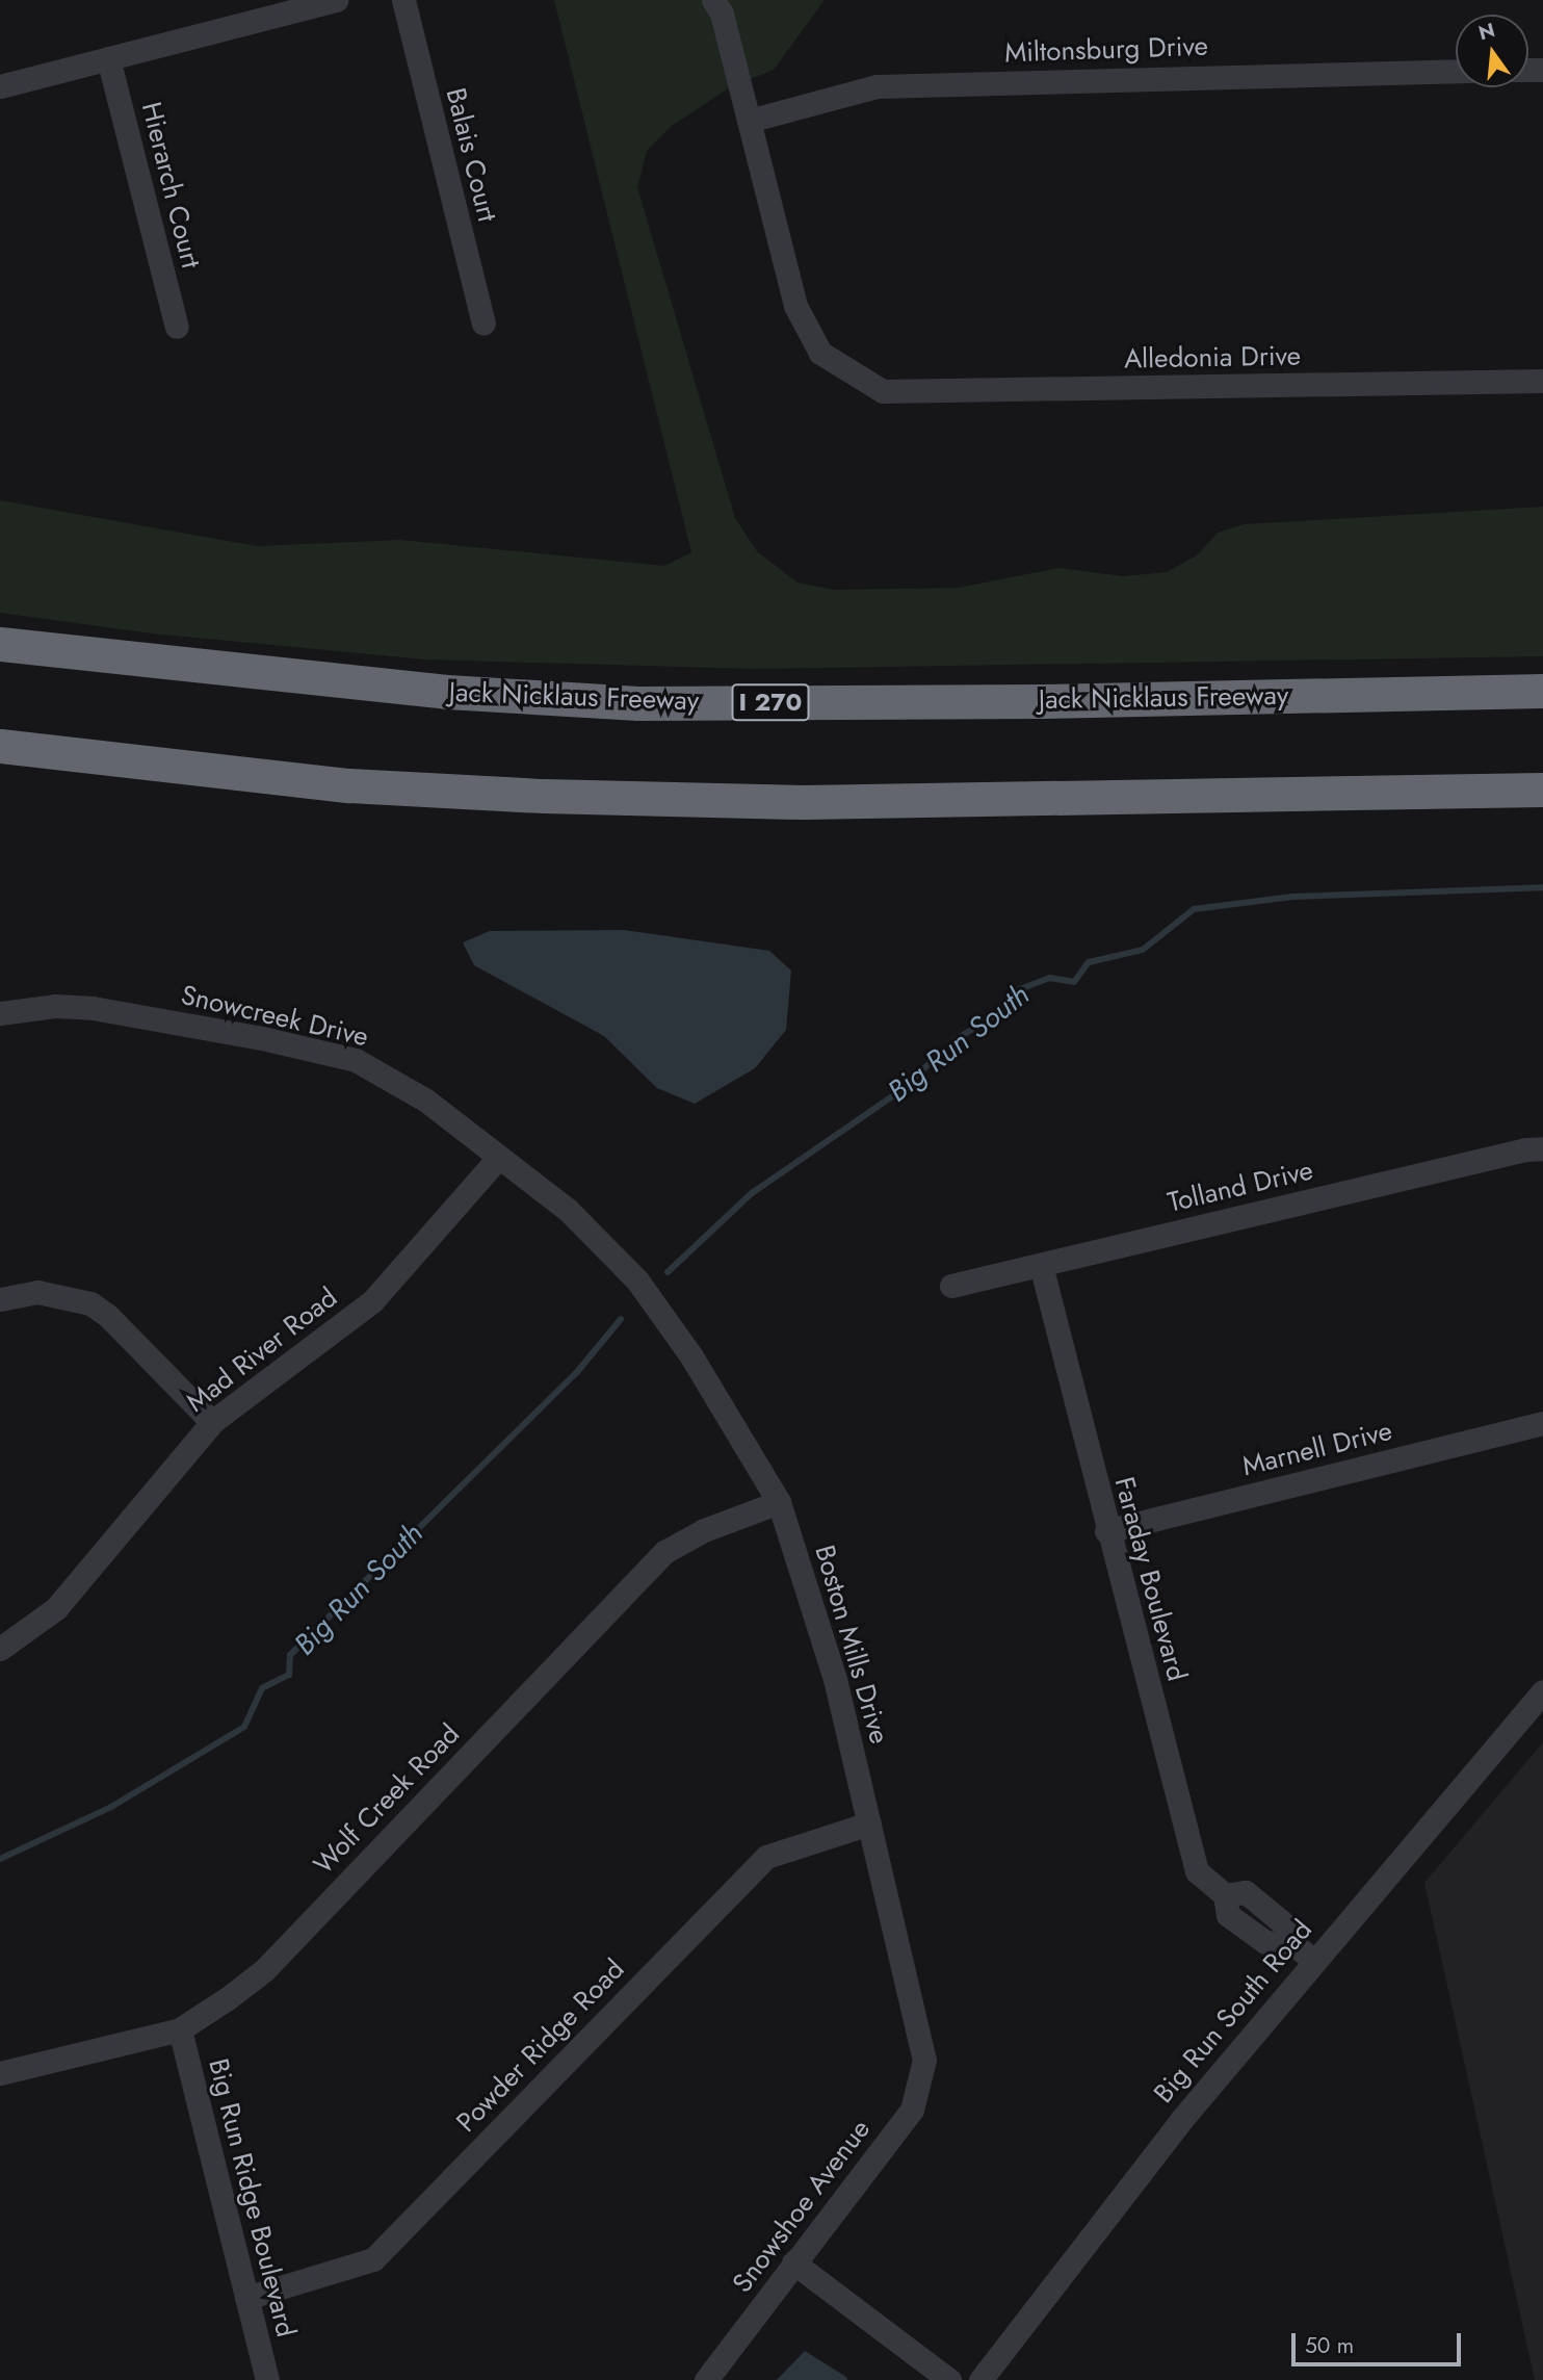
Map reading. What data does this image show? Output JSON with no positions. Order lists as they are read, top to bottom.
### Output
{
  "streets": {
    "highway": ["Jack Nicklaus Freeway", "I 270"],
    "street": [
      "Miltonsburg Drive",
      "Balais Court",
      "Hierarch Court",
      "Alledonia Drive",
      "Snowcreek Drive",
      "Tolland Drive",
      "Mad River Road",
      "Marnell Drive",
      "Faraday Boulevard",
      "Boston Mills Drive",
      "Wolf Creek Road",
      "Big Run South Road",
      "Powder Ridge Road",
      "Big Run Ridge Boulevard",
      "Snowshoe Avenue"
    ]
  },
  "crossings": [
    ["Miltonsburg Drive", "Alledonia Drive"],
    ["Snowcreek Drive", "Mad River Road"],
    ["Snowcreek Drive", "Boston Mills Drive"],
    ["Tolland Drive", "Faraday Boulevard"],
    ["Marnell Drive", "Faraday Boulevard"],
    ["Faraday Boulevard", "Big Run South Road"],
    ["Boston Mills Drive", "Wolf Creek Road"],
    ["Boston Mills Drive", "Powder Ridge Road"],
    ["Boston Mills Drive", "Snowshoe Avenue"],
    ["Wolf Creek Road", "Big Run Ridge Boulevard"],
    ["Powder Ridge Road", "Big Run Ridge Boulevard"]
  ],
  "water": ["Big Run South"],
  "scale_bar": "50 m",
  "north": "top"
}
